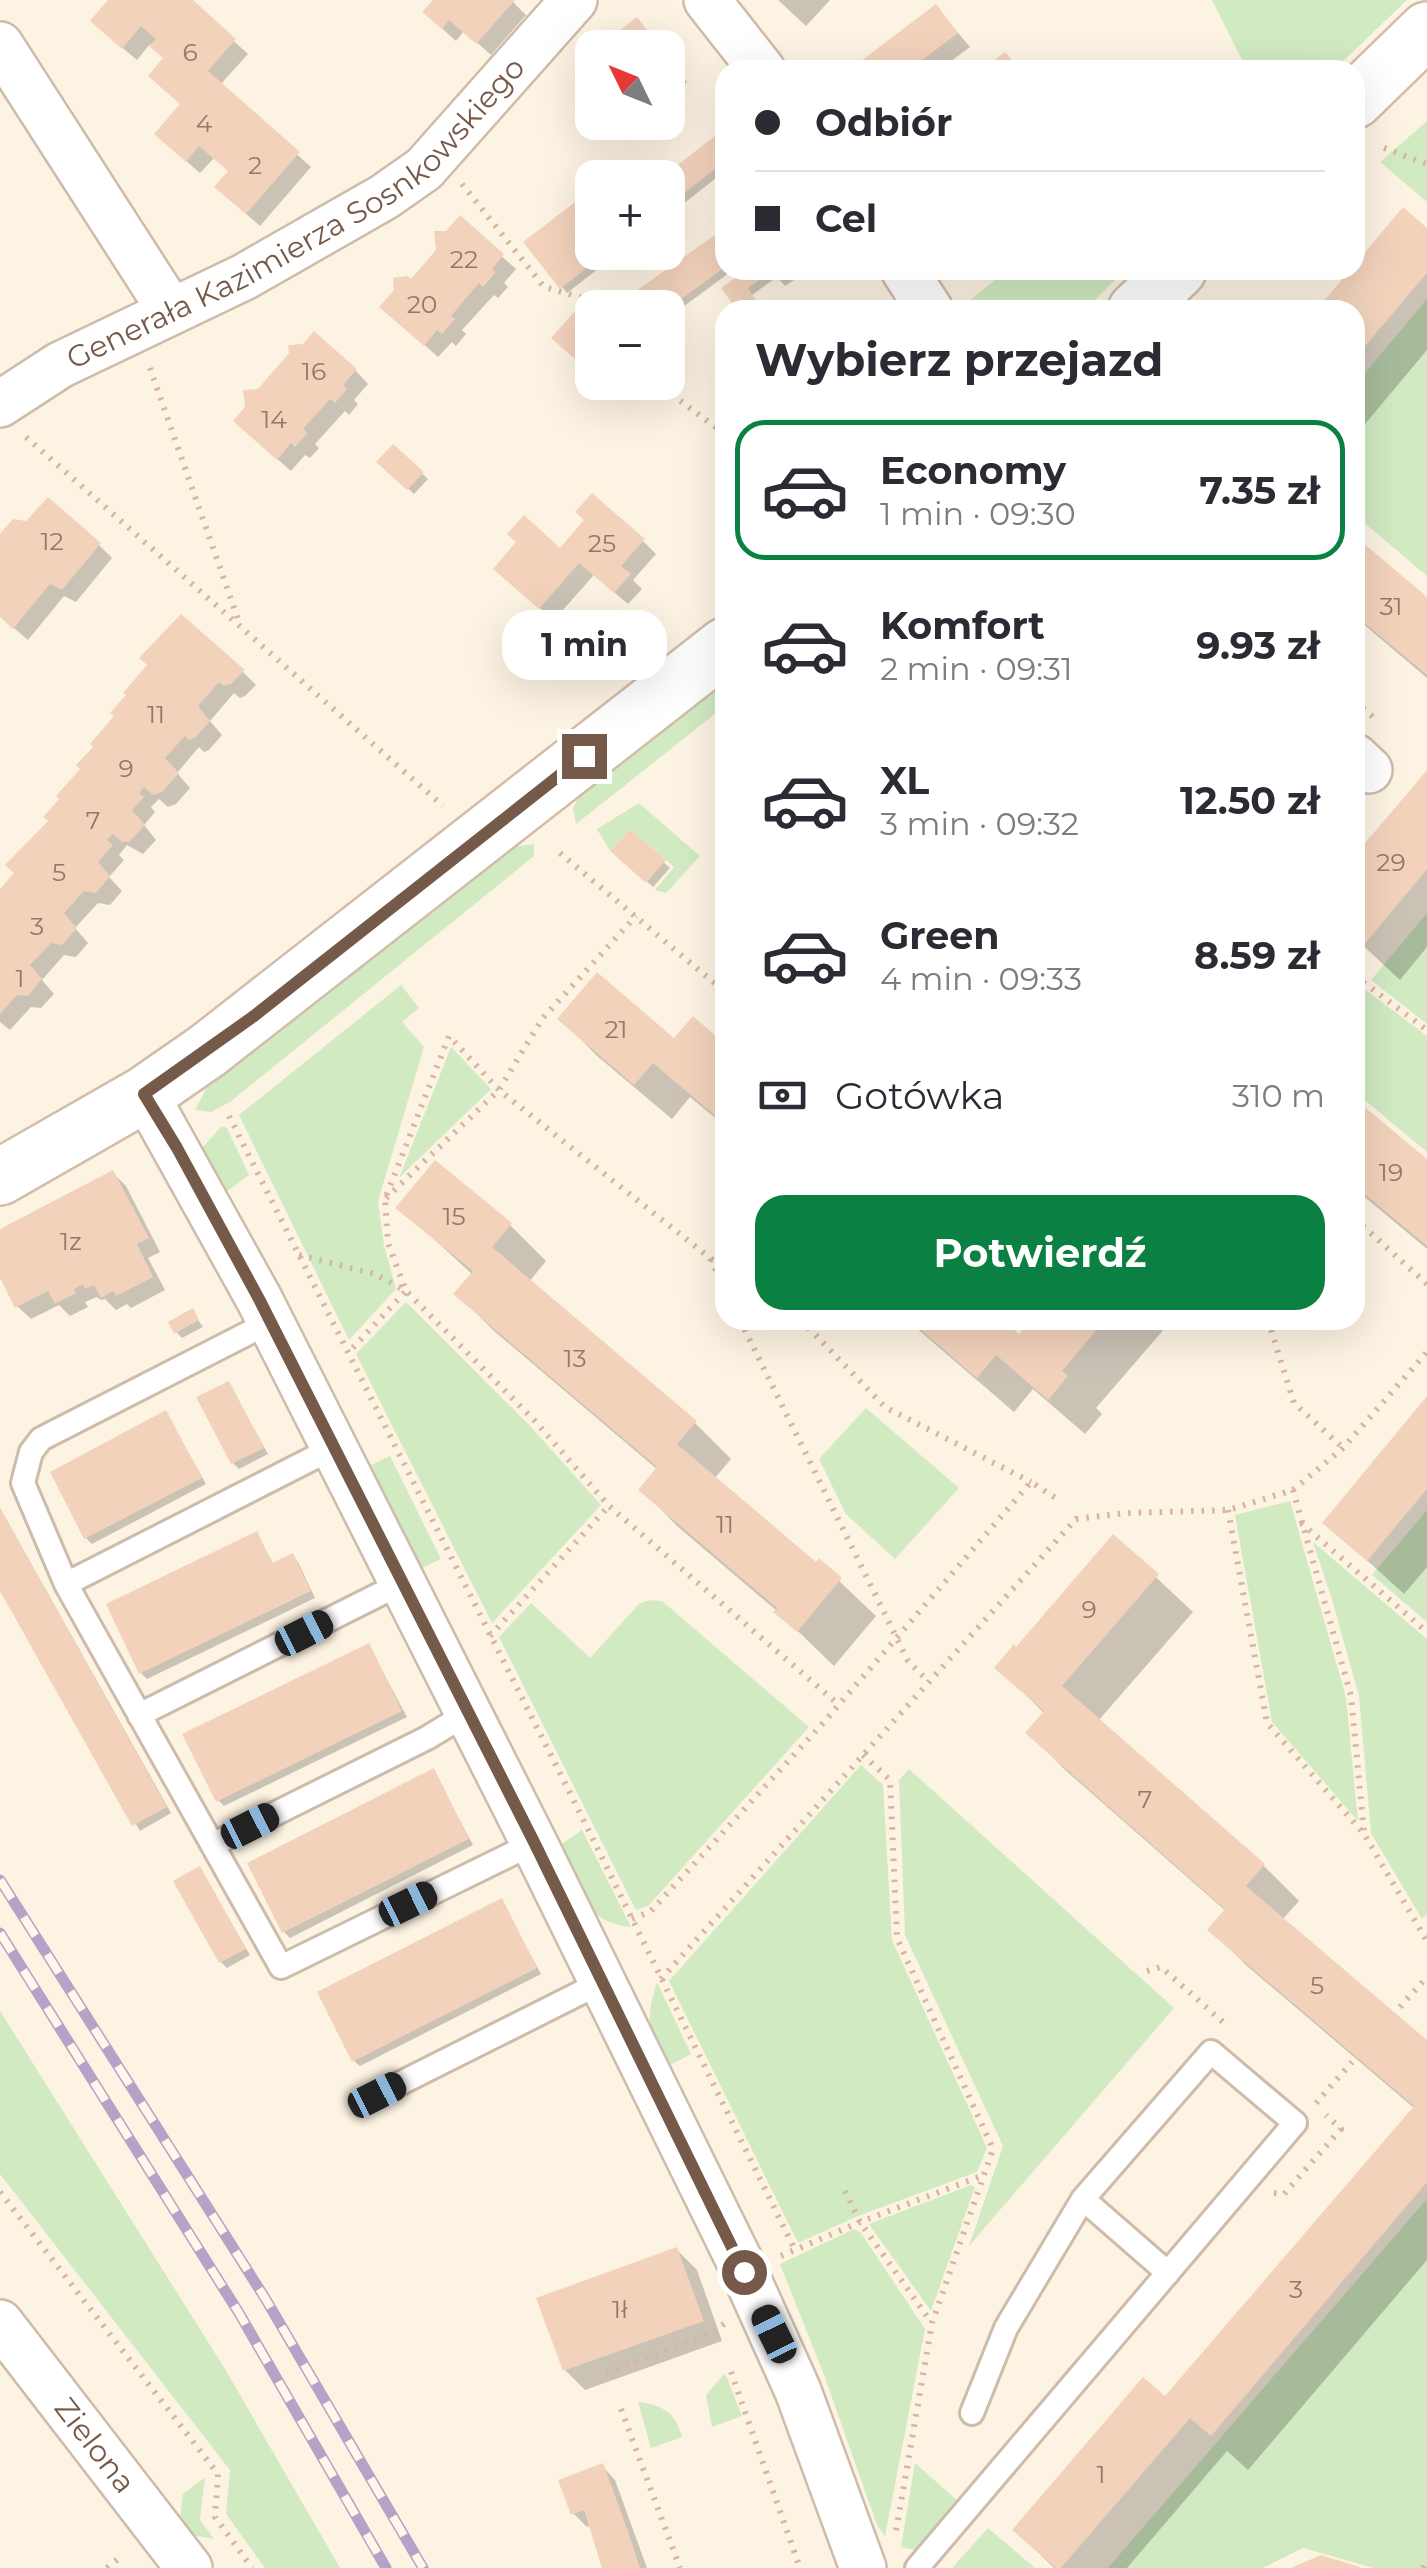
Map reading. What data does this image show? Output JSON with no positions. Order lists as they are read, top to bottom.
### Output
{
  "streets": {
    "street": ["Generała Kazimierza Sosnkowskiego", "Zielona"]
  },
  "house_numbers": [
    "6",
    "4",
    "2",
    "22",
    "20",
    "16",
    "14",
    "12",
    "25",
    "31",
    "11",
    "9",
    "7",
    "29",
    "5",
    "3",
    "1",
    "21",
    "19",
    "15",
    "1z",
    "13",
    "11",
    "9",
    "7",
    "5",
    "3",
    "1ł",
    "1"
  ],
  "north": "top left",
  "page": {
    "map_buttons": ["+", "−"],
    "banner": ["Odbiór", "Cel"],
    "heading": "Wybierz przejazd",
    "list": [
      {
        "name": "Economy",
        "note": "1 min · 09:30",
        "value": "7.35 zł"
      },
      {
        "name": "Komfort",
        "note": "2 min · 09:31",
        "value": "9.93 zł"
      },
      {
        "name": "XL",
        "note": "3 min · 09:32",
        "value": "12.50 zł"
      },
      {
        "name": "Green",
        "note": "4 min · 09:33",
        "value": "8.59 zł"
      }
    ],
    "bubble": "1 min",
    "pay": ["Gotówka", "310 m"],
    "buttons": "Potwierdź"
  }
}
